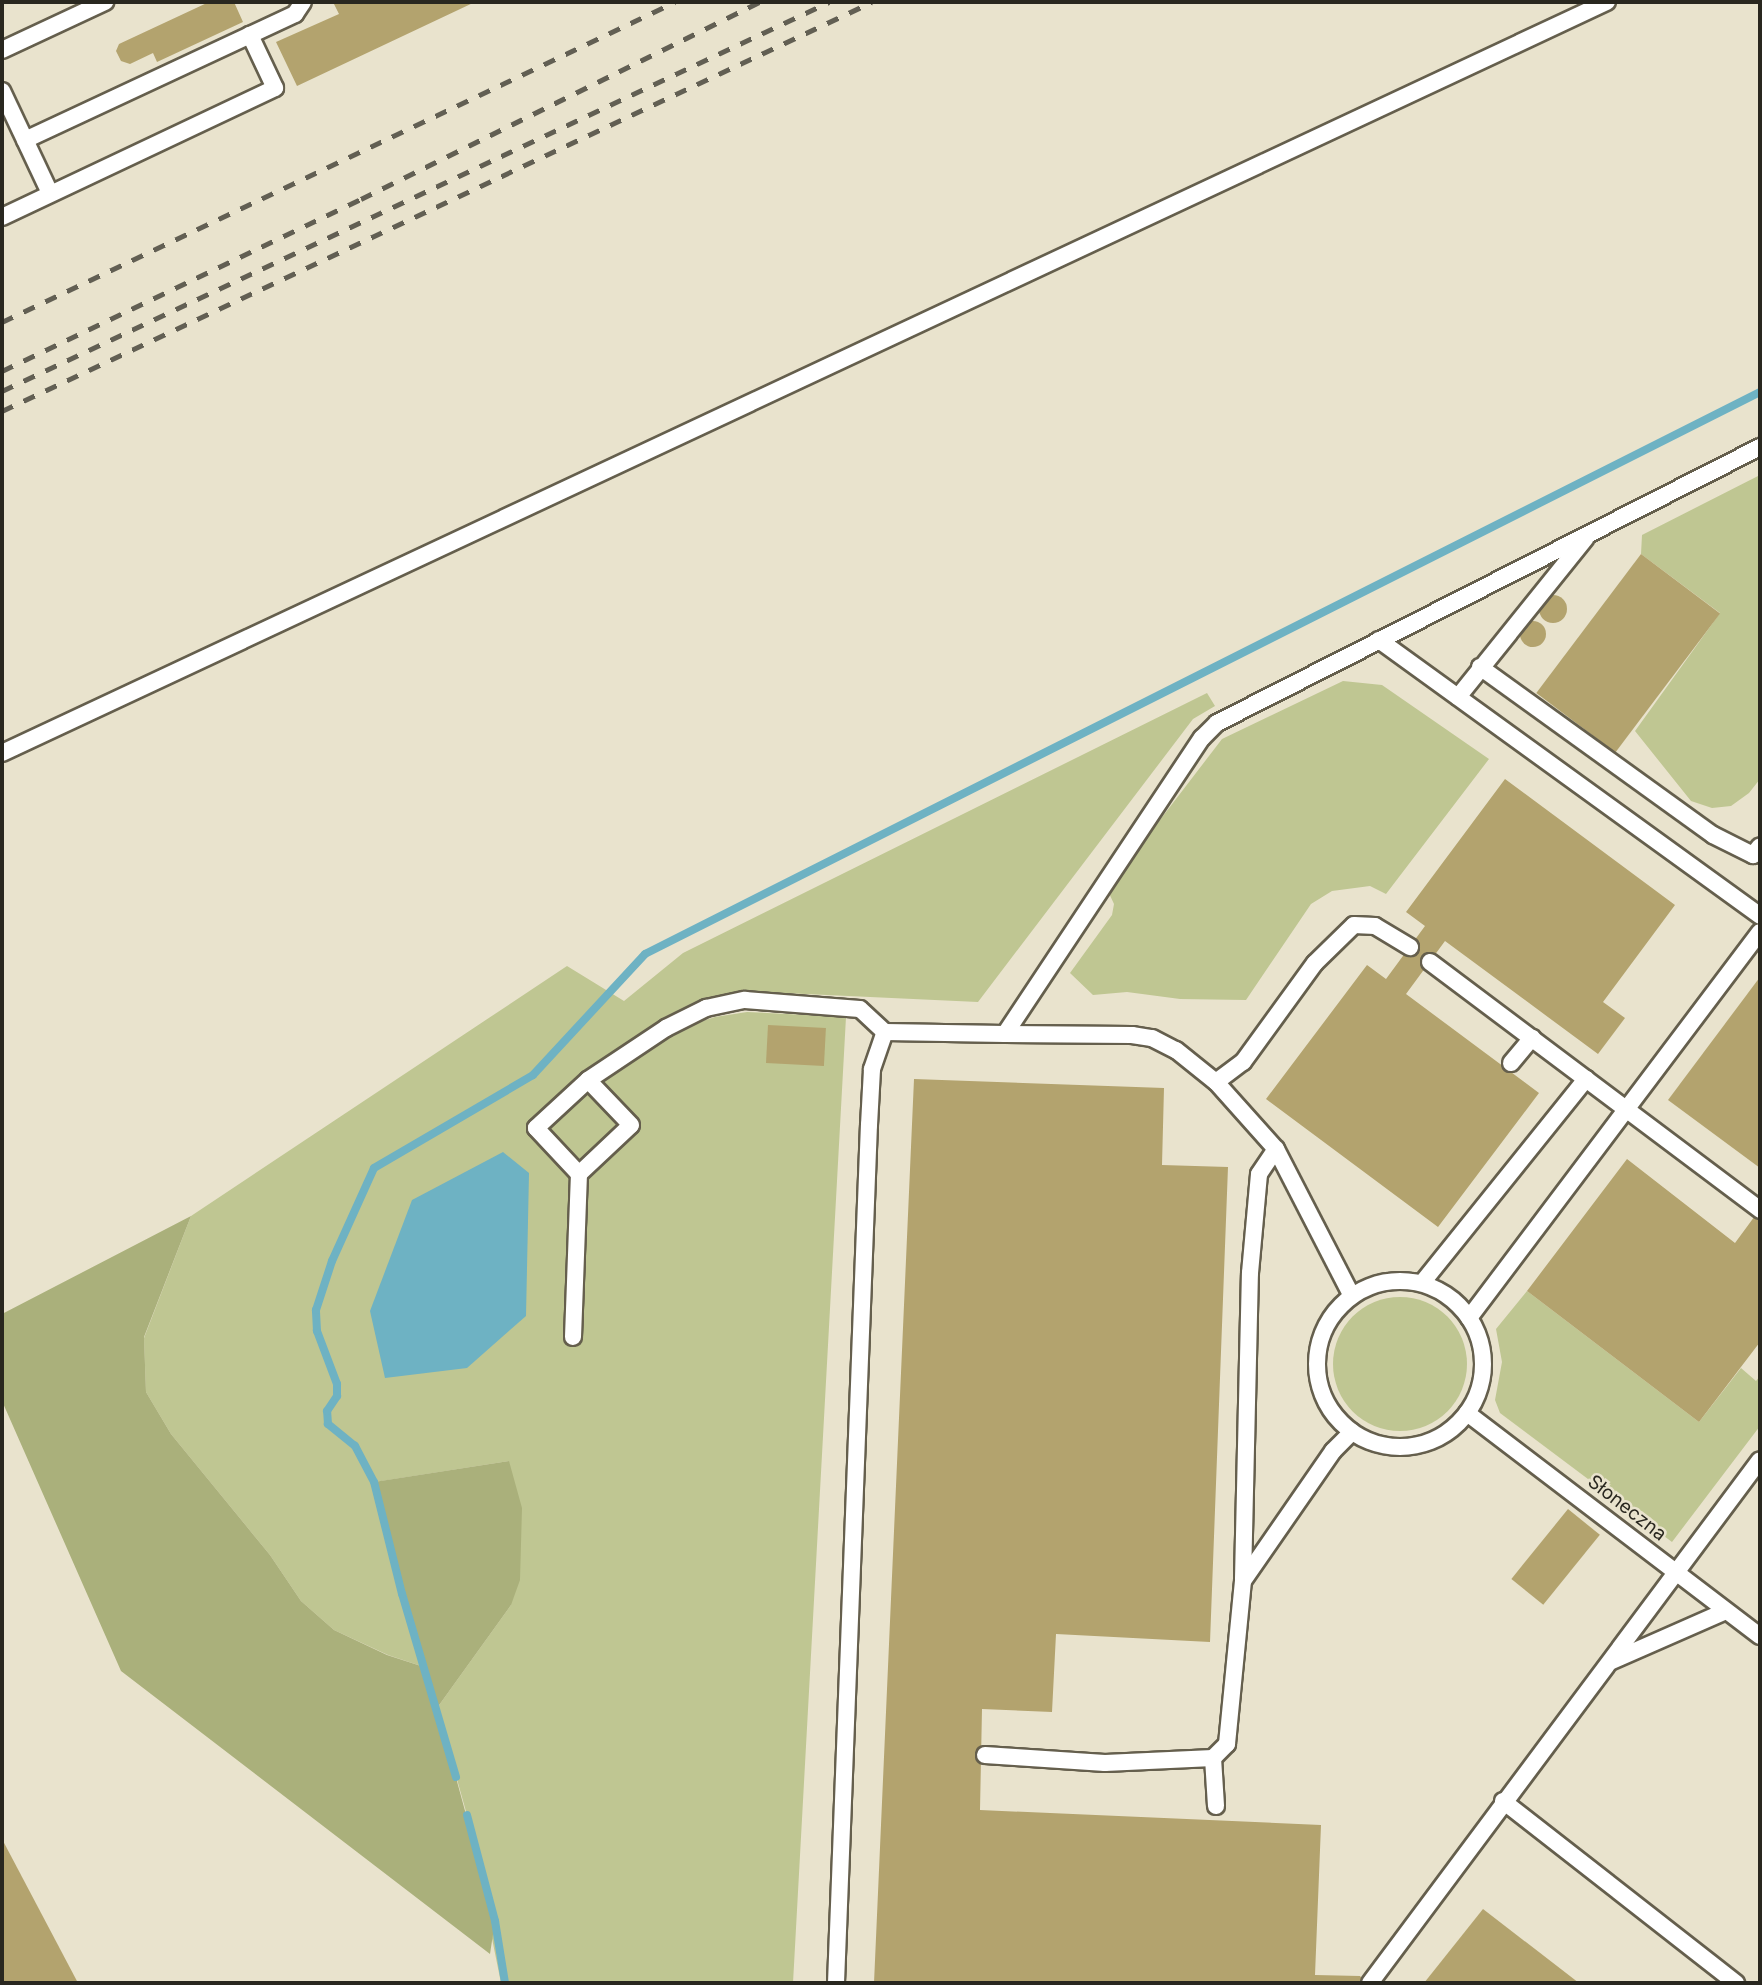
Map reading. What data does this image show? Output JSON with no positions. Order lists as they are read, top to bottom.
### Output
{
  "streets": {
    "lane": ["Słoneczna"]
  }
}
